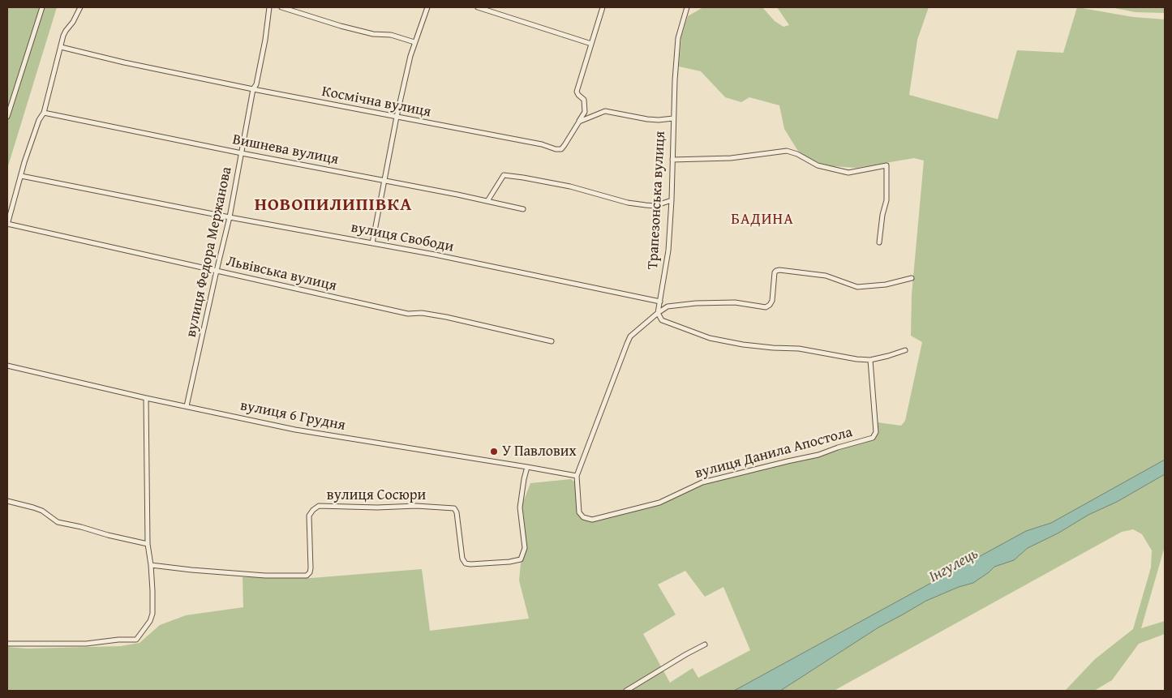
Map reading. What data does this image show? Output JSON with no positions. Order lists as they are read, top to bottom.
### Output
{
  "streets": {
    "street": [
      "Космічна вулиця",
      "Вишнева вулиця",
      "Трапезонська вулиця",
      "вулиця Свободи",
      "вулиця Федора Мержанова",
      "Львівська вулиця",
      "вулиця 6 Грудня",
      "вулиця Данила Апостола",
      "вулиця Сосюри"
    ]
  },
  "crossings": [
    ["Космічна вулиця", "вулиця Федора Мержанова"],
    ["Вишнева вулиця", "вулиця Федора Мержанова"],
    ["Трапезонська вулиця", "вулиця Свободи"],
    ["вулиця Свободи", "вулиця Федора Мержанова"],
    ["вулиця Федора Мержанова", "Львівська вулиця"],
    ["вулиця Федора Мержанова", "вулиця 6 Грудня"],
    ["вулиця 6 Грудня", "вулиця Данила Апостола"],
    ["вулиця 6 Грудня", "вулиця Сосюри"]
  ],
  "districts": ["НОВОПИЛИПІВКА", "БАДИНА"],
  "water": ["Інгулець"],
  "places": ["У Павлових"]
}
